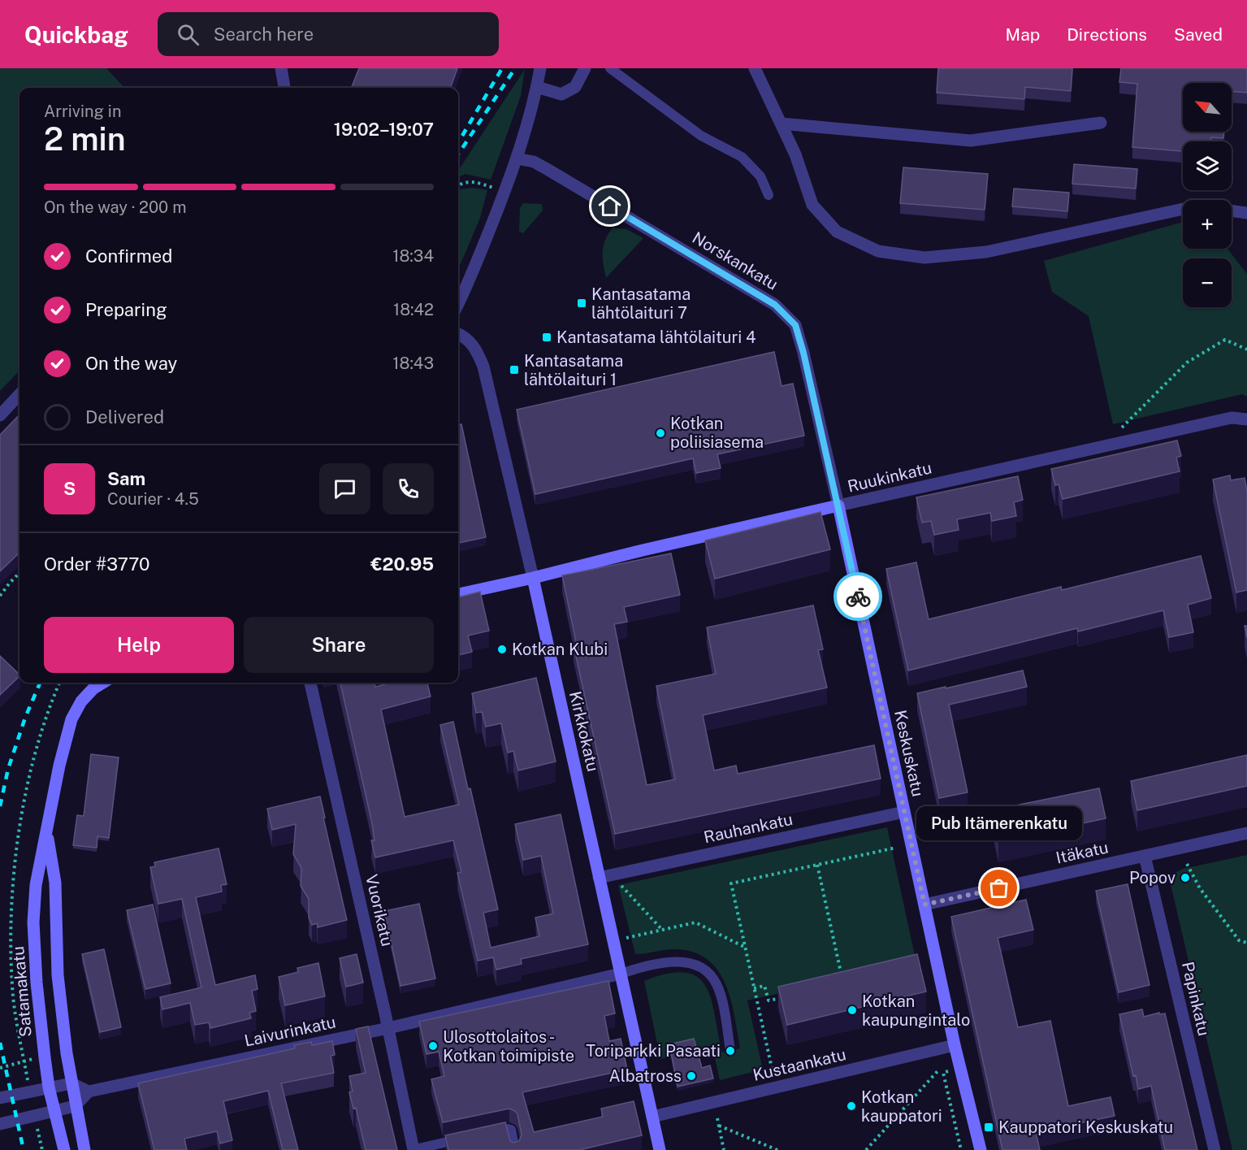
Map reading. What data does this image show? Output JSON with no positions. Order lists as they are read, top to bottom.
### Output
{
  "streets": {
    "main road": [
      "Ruukinkatu",
      "Kirkkokatu",
      "Keskuskatu",
      "Satamakatu"
    ],
    "street": [
      "Norskankatu",
      "Rauhankatu",
      "Itäkatu",
      "Vuorikatu",
      "Papinkatu",
      "Laivurinkatu",
      "Kustaankatu"
    ]
  },
  "crossings": [
    ["Norskankatu", "Ruukinkatu"],
    ["Norskankatu", "Keskuskatu"],
    ["Ruukinkatu", "Kirkkokatu"],
    ["Ruukinkatu", "Keskuskatu"],
    ["Kirkkokatu", "Rauhankatu"],
    ["Kirkkokatu", "Laivurinkatu"],
    ["Kirkkokatu", "Kustaankatu"],
    ["Keskuskatu", "Rauhankatu"],
    ["Keskuskatu", "Itäkatu"],
    ["Keskuskatu", "Kustaankatu"],
    ["Itäkatu", "Papinkatu"],
    ["Vuorikatu", "Laivurinkatu"]
  ],
  "places": {
    "transit": [
      "Kantasatama lähtölaituri 7",
      "Kantasatama lähtölaituri 4",
      "Kantasatama lähtölaituri 1",
      "Kauppatori Keskuskatu"
    ],
    "other": [
      "Kotkan poliisiasema",
      "Kotkan Klubi",
      "Popov",
      "Pub Itämerenkatu",
      "Kotkan kaupungintalo",
      "Ulosottolaitos - Kotkan toimipiste",
      "Toriparkki Pasaati",
      "Albatross",
      "Kotkan kauppatori"
    ]
  },
  "north": "top left",
  "page": {
    "header": "Quickbag",
    "search": "Search here",
    "nav": ["Map", "Directions", "Saved"],
    "map_buttons": ["+", "−"],
    "heading": ["2 min", "Arriving in", "19:02–19:07"],
    "panel": [
      "Sam",
      "Courier · 4.5",
      "Order #3770",
      "€20.95"
    ],
    "bar": "On the way · 200 m",
    "list": [
      ["Confirmed", "18:34"],
      ["Preparing", "18:42"],
      ["On the way", "18:43"],
      "Delivered"
    ],
    "round": "S",
    "buttons": ["Help", "Share"],
    "bubble": "Pub Itämerenkatu"
  }
}
